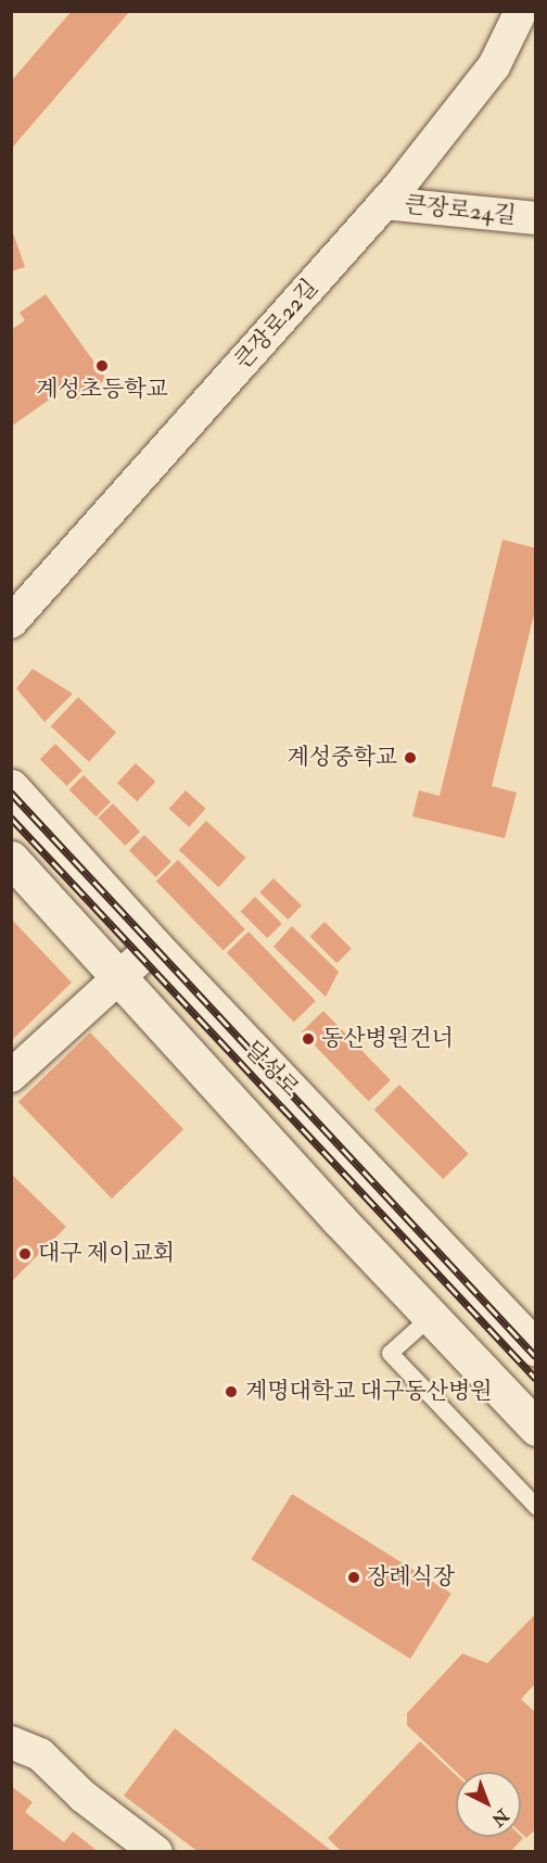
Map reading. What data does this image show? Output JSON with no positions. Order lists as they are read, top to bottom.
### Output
{
  "streets": {
    "main road": ["달성로"],
    "street": ["큰장로24길", "큰장로22길"]
  },
  "crossings": [
    ["큰장로24길", "큰장로22길"]
  ],
  "places": [
    "계성초등학교",
    "계성중학교",
    "동산병원건너",
    "대구 제이교회",
    "계명대학교 대구동산병원",
    "장례식장"
  ],
  "north": "bottom right"
}
